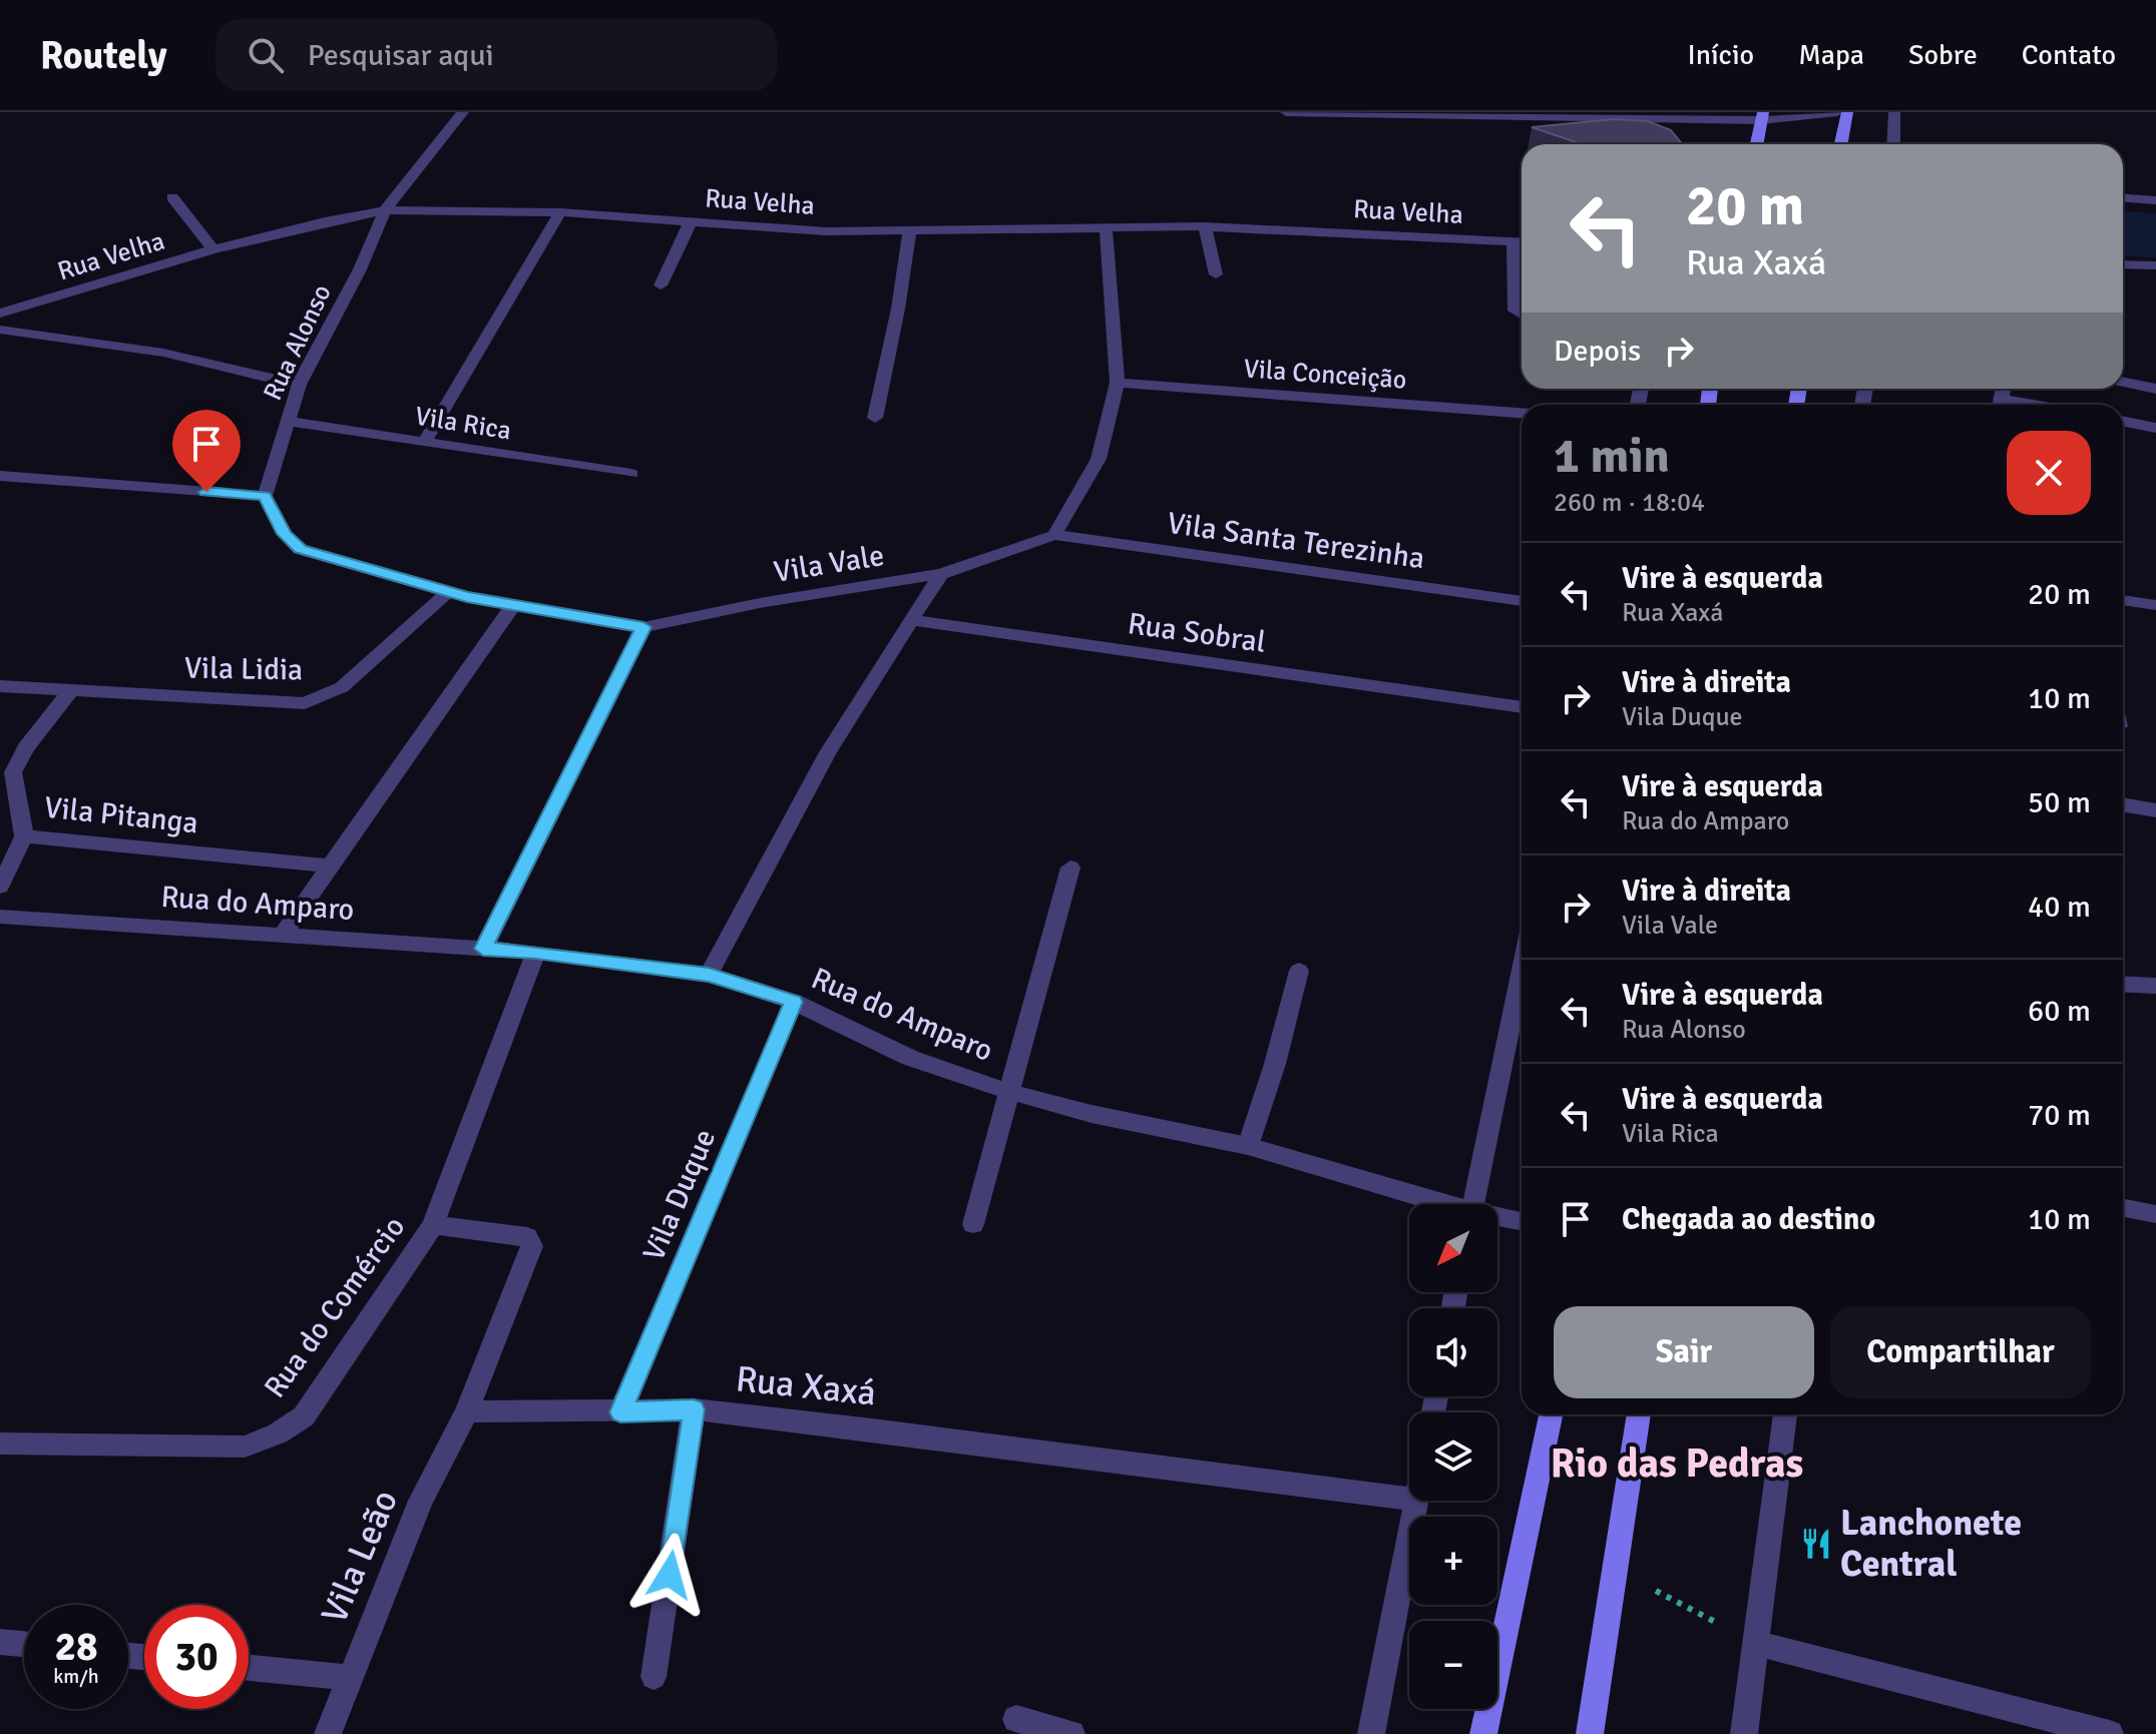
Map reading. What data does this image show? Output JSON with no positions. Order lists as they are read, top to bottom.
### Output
{
  "streets": {
    "street": [
      "Rua Velha",
      "Rua Alonso",
      "Vila Conceição",
      "Vila Rica",
      "Vila Santa Terezinha",
      "Vila Vale",
      "Rua Sobral",
      "Vila Lidia",
      "Vila Pitanga",
      "Rua do Amparo",
      "Vila Duque",
      "Rua do Comércio",
      "Rua Xaxá",
      "Vila Leão"
    ]
  },
  "crossings": [
    ["Rua Velha", "Rua Alonso"],
    ["Rua Alonso", "Vila Rica"],
    ["Vila Santa Terezinha", "Vila Vale"],
    ["Vila Lidia", "Vila Pitanga"],
    ["Rua do Amparo", "Vila Duque"],
    ["Rua do Amparo", "Rua do Comércio"],
    ["Vila Duque", "Rua Xaxá"],
    ["Rua Xaxá", "Vila Leão"]
  ],
  "districts": ["Rio das Pedras"],
  "places": {
    "restaurant": ["Lanchonete Central"]
  },
  "north": "bottom left",
  "page": {
    "header": "Routely",
    "search": "Pesquisar aqui",
    "nav": [
      "Início",
      "Mapa",
      "Sobre",
      "Contato"
    ],
    "turn": ["20 m", "Rua Xaxá"],
    "then": "Depois",
    "heading": ["1 min", "260 m · 18:04"],
    "list": [
      {
        "name": "Vire à esquerda",
        "note": "Rua Xaxá",
        "value": "20 m"
      },
      {
        "name": "Vire à direita",
        "note": "Vila Duque",
        "value": "10 m"
      },
      {
        "name": "Vire à esquerda",
        "note": "Rua do Amparo",
        "value": "50 m"
      },
      {
        "name": "Vire à direita",
        "note": "Vila Vale",
        "value": "40 m"
      },
      {
        "name": "Vire à esquerda",
        "note": "Rua Alonso",
        "value": "60 m"
      },
      {
        "name": "Vire à esquerda",
        "note": "Vila Rica",
        "value": "70 m"
      },
      {
        "name": "Chegada ao destino",
        "value": "10 m"
      }
    ],
    "map_buttons": ["+", "−"],
    "buttons": ["Sair", "Compartilhar"],
    "speed": "28 km/h",
    "limit": "30"
  }
}
